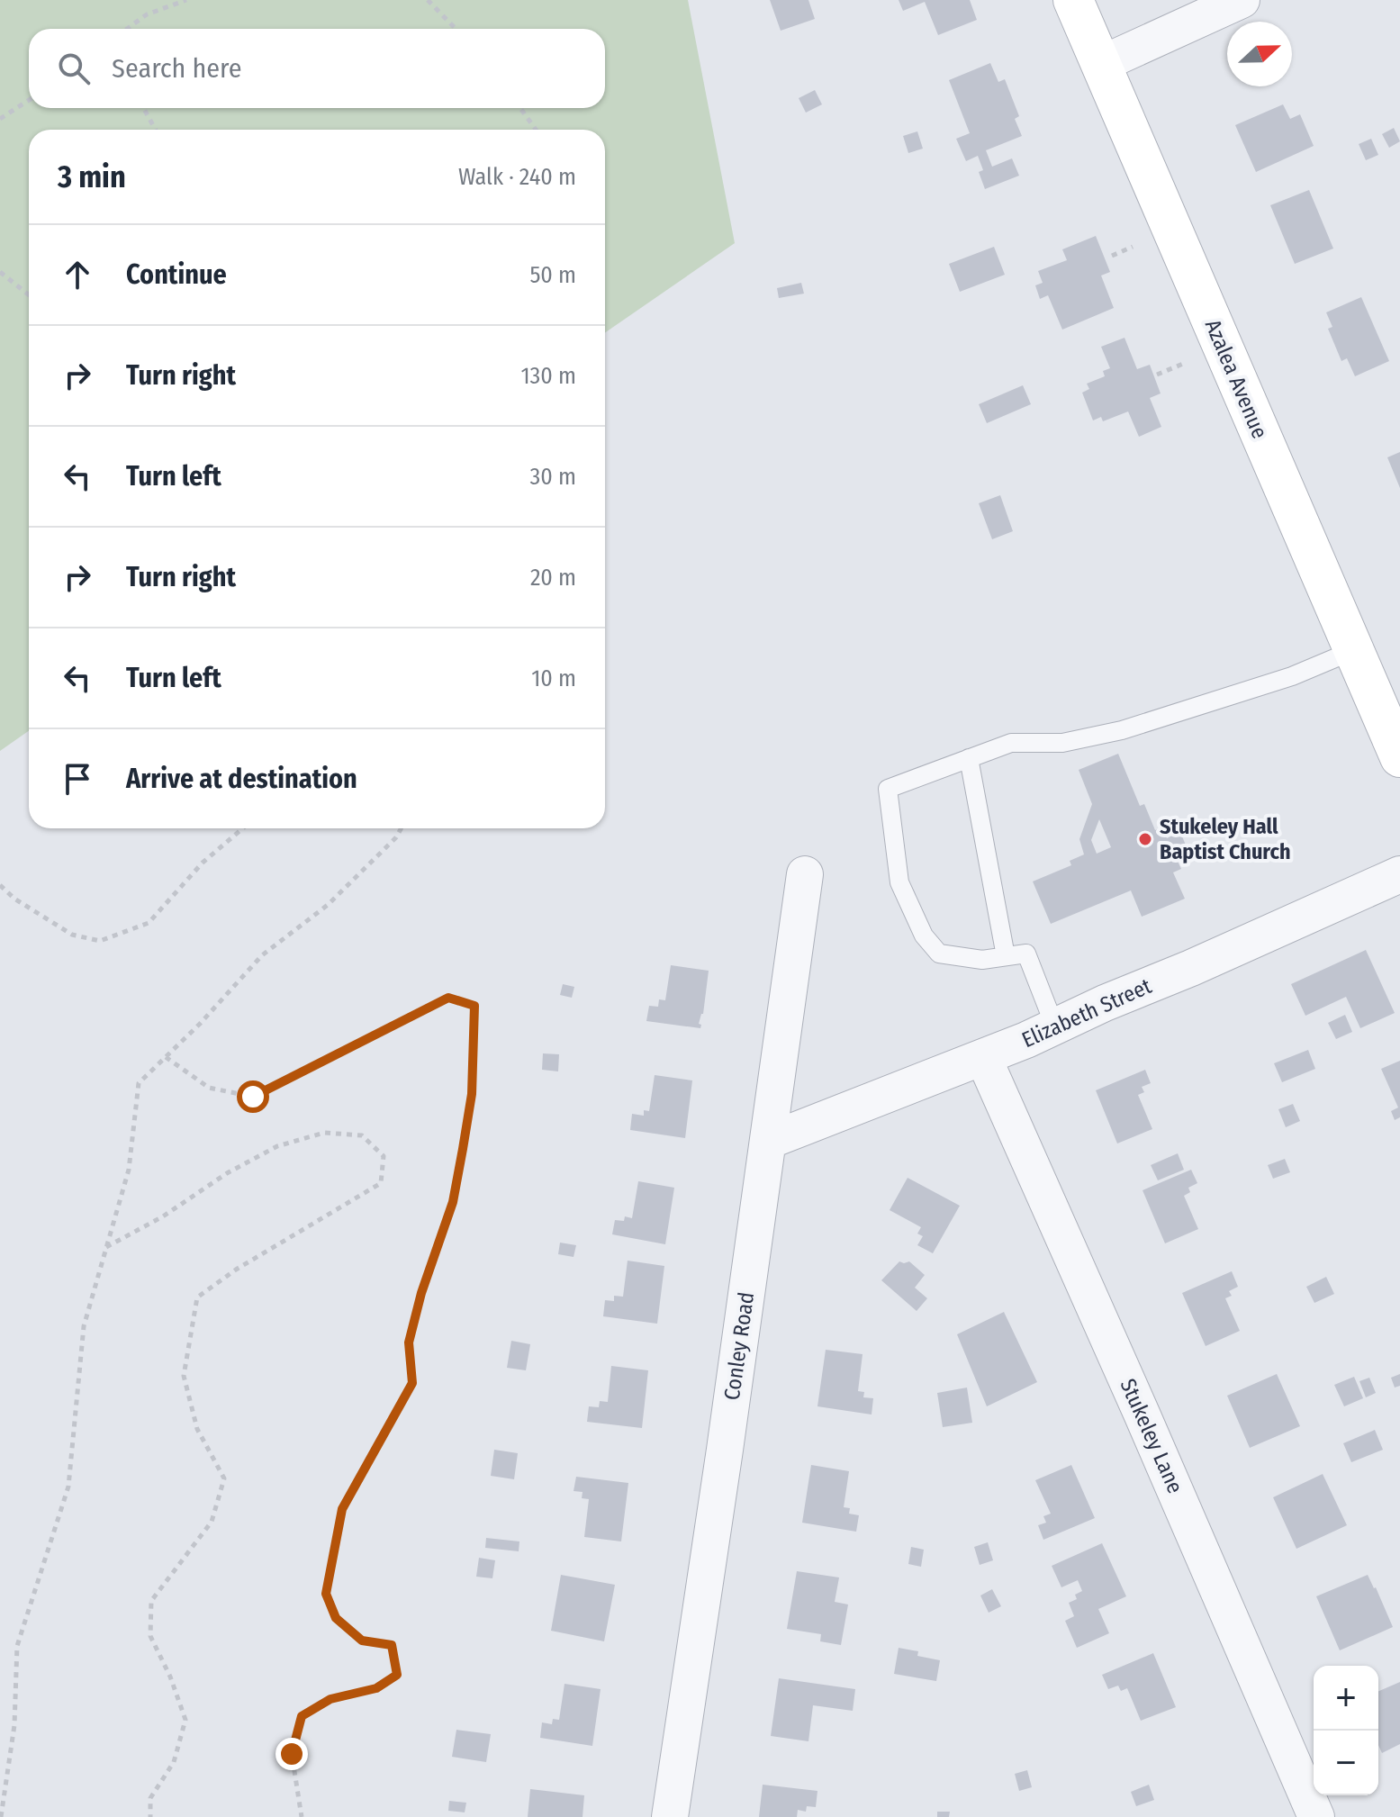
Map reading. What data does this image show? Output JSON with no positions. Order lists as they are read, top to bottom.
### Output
{
  "streets": {
    "main road": ["Azalea Avenue"],
    "street": ["Elizabeth Street", "Conley Road", "Stukeley Lane"]
  },
  "crossings": [
    ["Elizabeth Street", "Conley Road"],
    ["Elizabeth Street", "Stukeley Lane"]
  ],
  "places": ["Stukeley Hall Baptist Church"],
  "north": "right",
  "page": {
    "search": "Search here",
    "heading": ["3 min", "Walk · 240 m"],
    "list": [
      ["Continue", "50 m"],
      ["Turn right", "130 m"],
      ["Turn left", "30 m"],
      ["Turn right", "20 m"],
      ["Turn left", "10 m"],
      "Arrive at destination"
    ],
    "map_buttons": ["+", "−"]
  }
}
